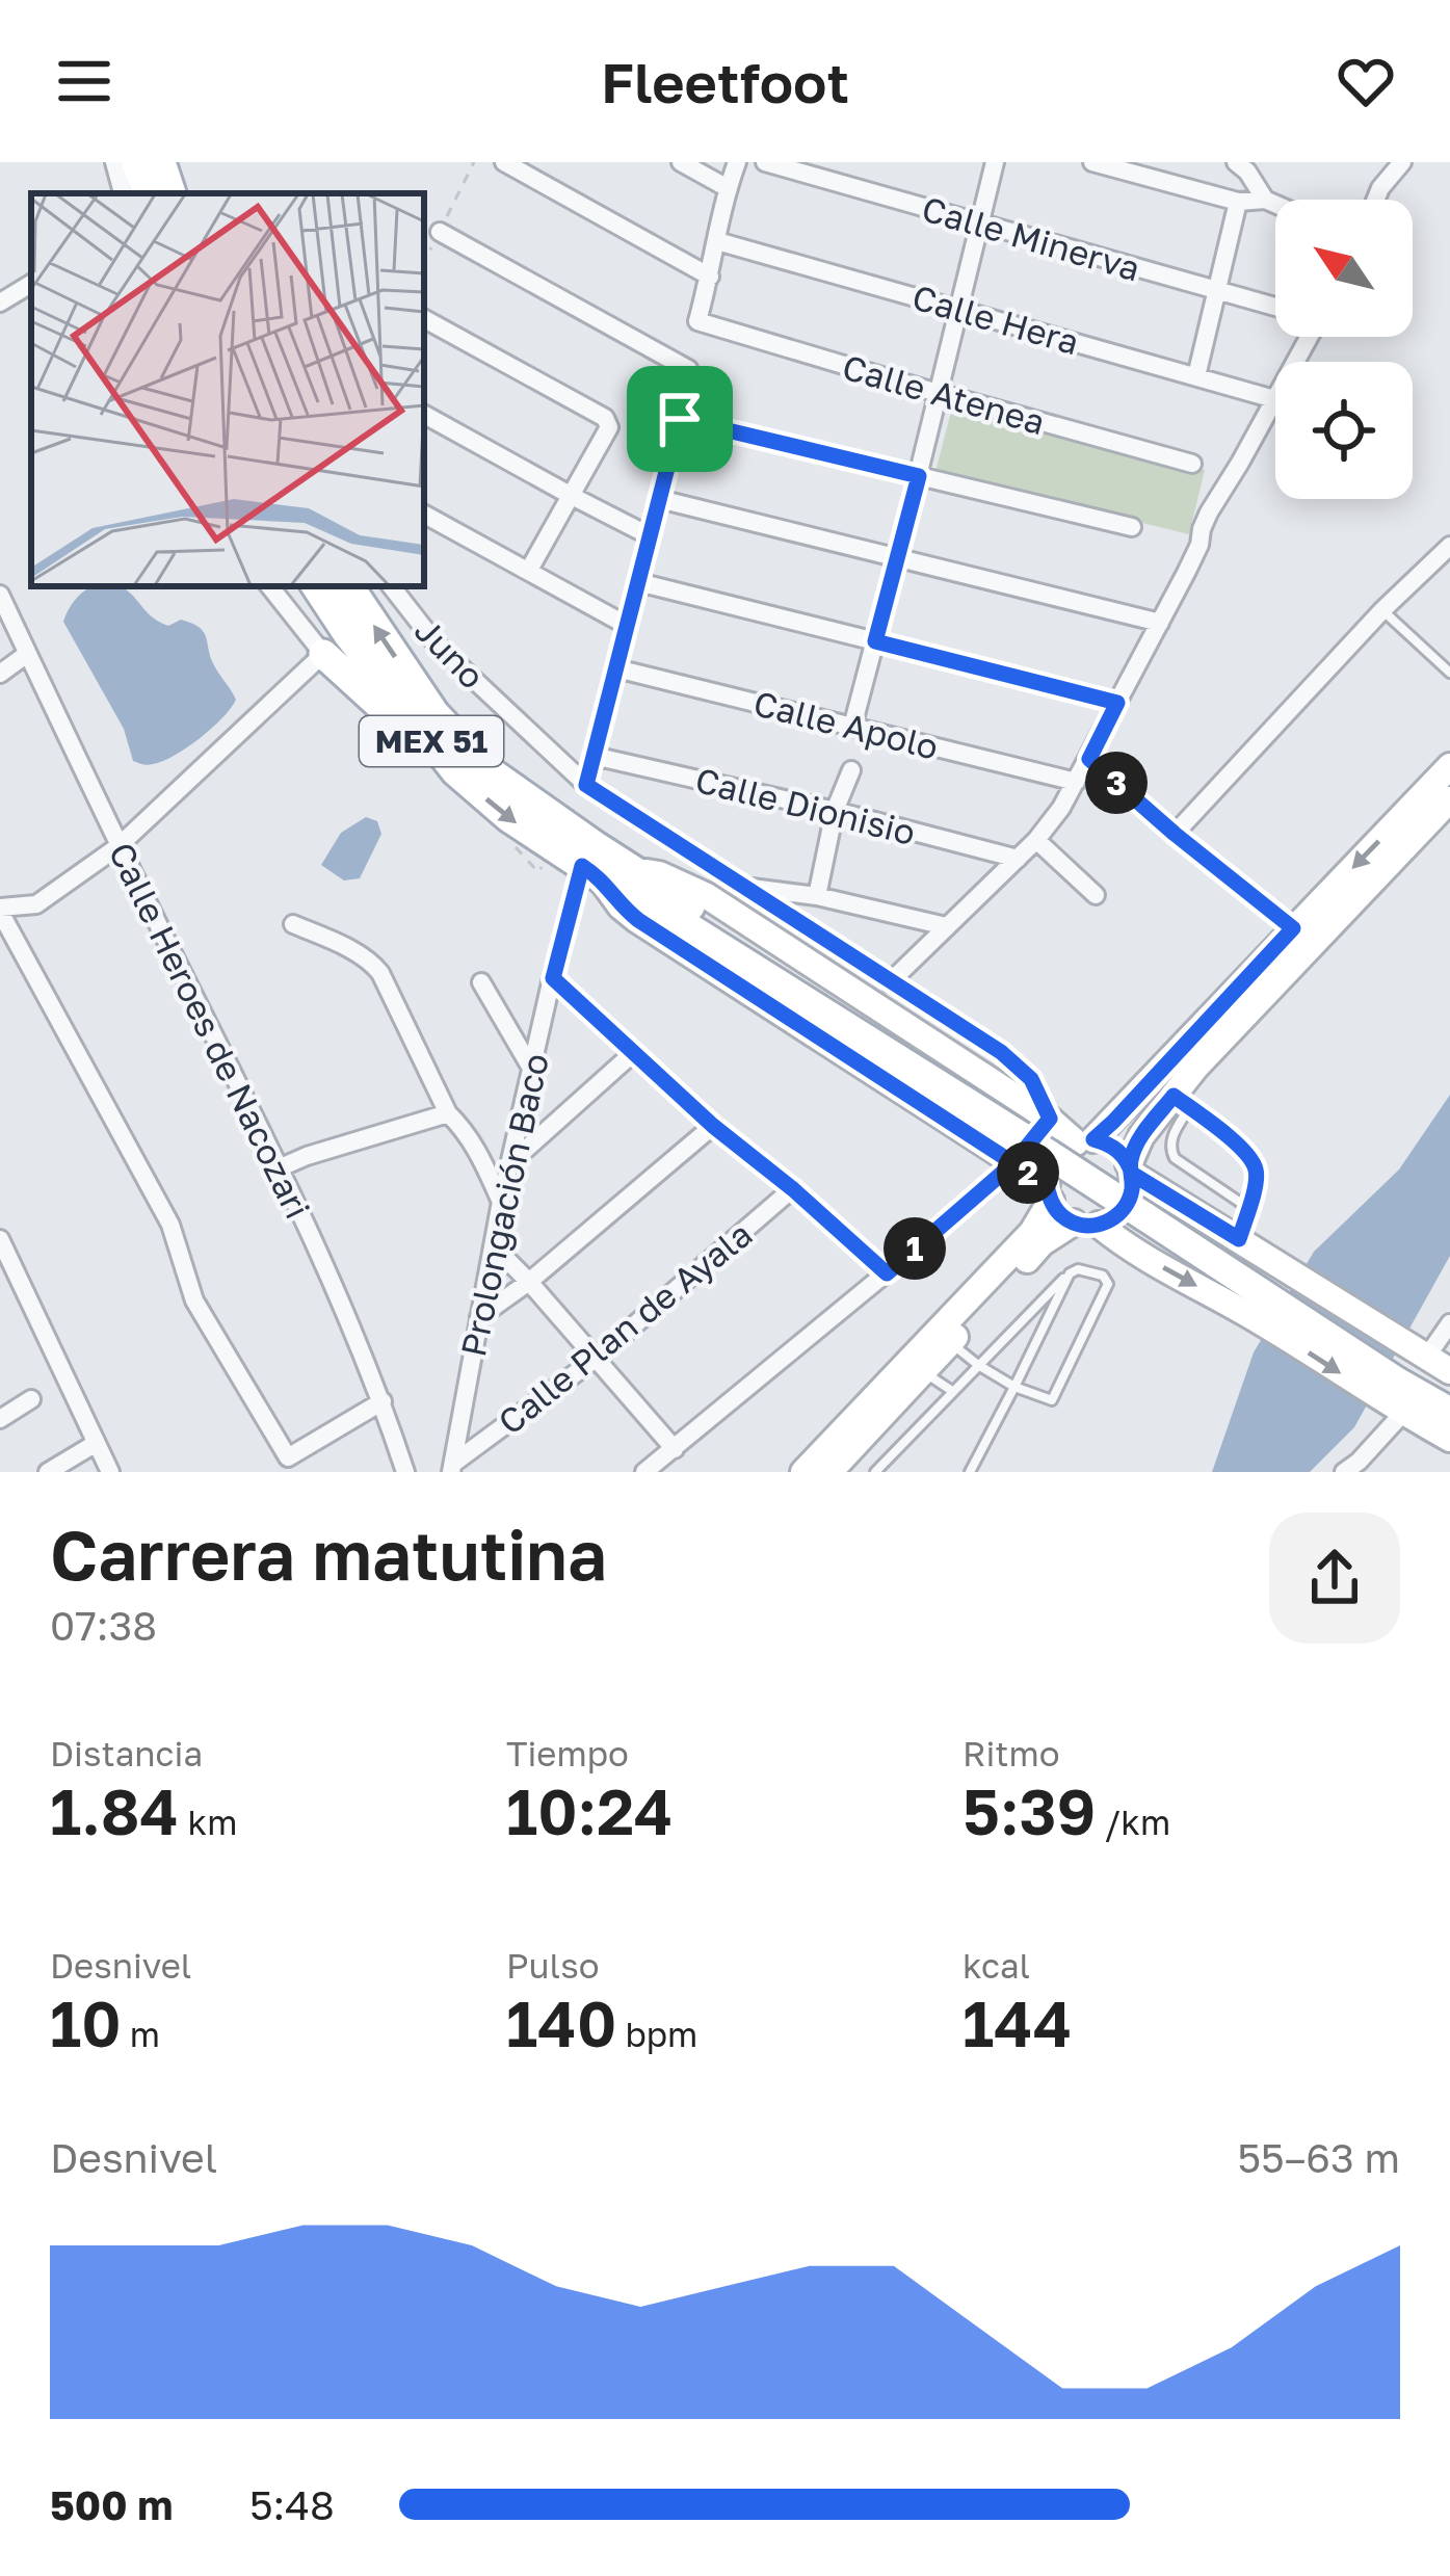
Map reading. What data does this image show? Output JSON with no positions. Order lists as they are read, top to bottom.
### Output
{
  "streets": {
    "main road": ["MEX 51"],
    "street": [
      "Calle Minerva",
      "Calle Hera",
      "Calle Atenea",
      "Juno",
      "Calle Apolo",
      "Calle Dionisio",
      "Calle Heroes de Nacozari",
      "Prolongación Baco",
      "Calle Plan de Ayala"
    ]
  },
  "crossings": [
    ["Juno", "MEX 51"],
    ["MEX 51", "Prolongación Baco"],
    ["Prolongación Baco", "Calle Plan de Ayala"]
  ],
  "north": "top left",
  "page": {
    "header": "Fleetfoot",
    "pins": ["3", "2", "1"],
    "heading": ["Carrera matutina", "07:38"],
    "stats": [
      ["Distancia", "1.84 km"],
      ["Tiempo", "10:24"],
      ["Ritmo", "5:39 /km"],
      ["Desnivel", "10 m"],
      ["Pulso", "140 bpm"],
      ["kcal", "144"]
    ],
    "chart": ["Desnivel", "55–63 m"],
    "list": [
      {
        "name": "500 m",
        "note": "5:48"
      }
    ]
  }
}
